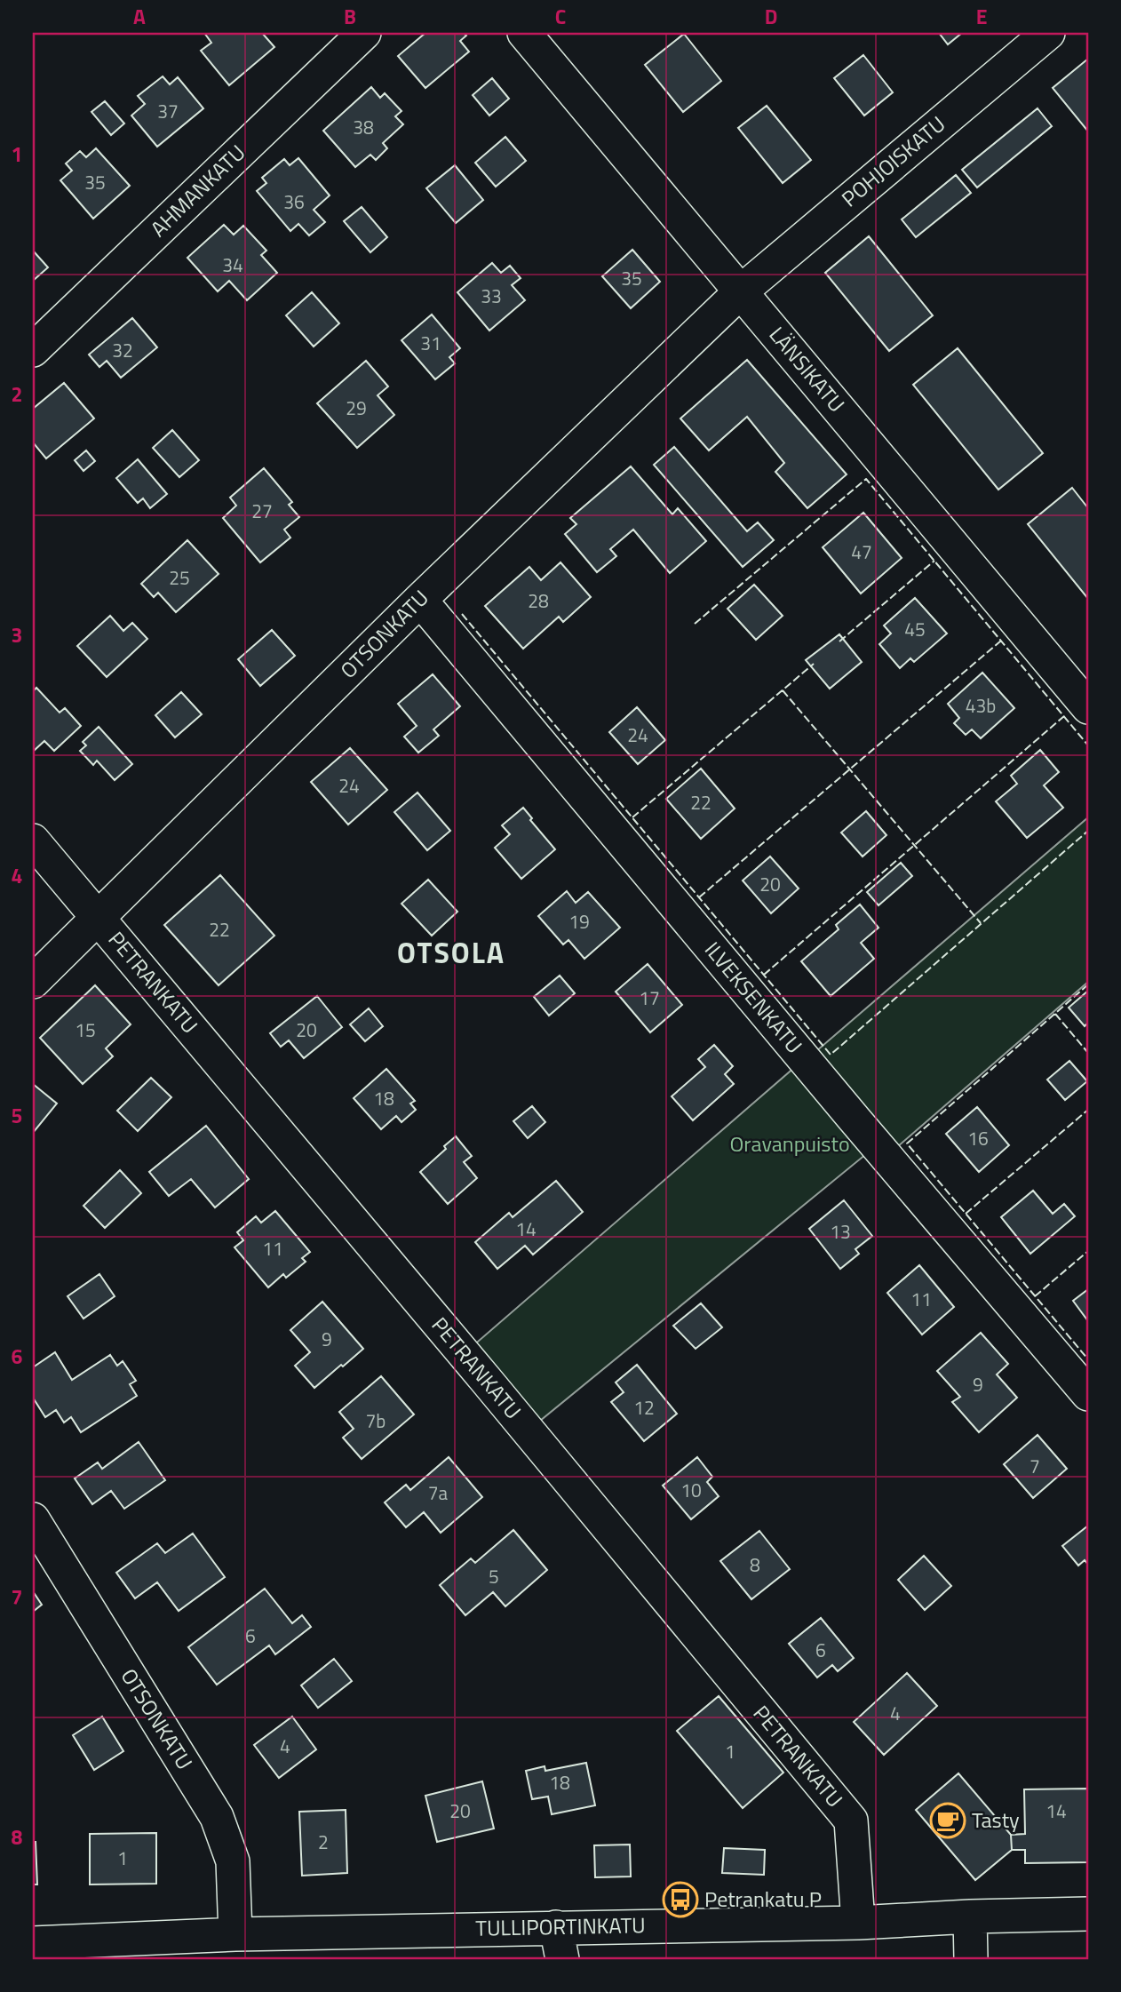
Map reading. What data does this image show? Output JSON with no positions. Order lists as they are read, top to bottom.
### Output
{
  "streets": {
    "street": [
      "POHJOISKATU",
      "AHMANKATU",
      "LÄNSIKATU",
      "OTSONKATU",
      "PETRANKATU",
      "ILVEKSENKATU",
      "TULLIPORTINKATU"
    ]
  },
  "crossings": [
    ["POHJOISKATU", "LÄNSIKATU"],
    ["POHJOISKATU", "OTSONKATU"],
    ["LÄNSIKATU", "OTSONKATU"],
    ["OTSONKATU", "PETRANKATU"],
    ["OTSONKATU", "ILVEKSENKATU"],
    ["OTSONKATU", "TULLIPORTINKATU"],
    ["PETRANKATU", "TULLIPORTINKATU"]
  ],
  "districts": ["OTSOLA"],
  "parks": ["Oravanpuisto"],
  "places": {
    "cafe": ["Tasty"],
    "bus stop": ["Petrankatu P"]
  },
  "house_numbers": [
    "37",
    "38",
    "35",
    "36",
    "34",
    "35",
    "33",
    "31",
    "32",
    "29",
    "27",
    "47",
    "25",
    "28",
    "45",
    "43b",
    "24",
    "24",
    "22",
    "20",
    "19",
    "22",
    "17",
    "15",
    "20",
    "18",
    "16",
    "14",
    "13",
    "11",
    "11",
    "9",
    "9",
    "12",
    "7b",
    "7",
    "10",
    "7a",
    "8",
    "5",
    "6",
    "6",
    "4",
    "4",
    "1",
    "18",
    "20",
    "14",
    "2",
    "1"
  ],
  "grid": {
    "columns": [
      "A",
      "B",
      "C",
      "D",
      "E"
    ],
    "rows": [
      "1",
      "2",
      "3",
      "4",
      "5",
      "6",
      "7",
      "8"
    ]
  }
}
